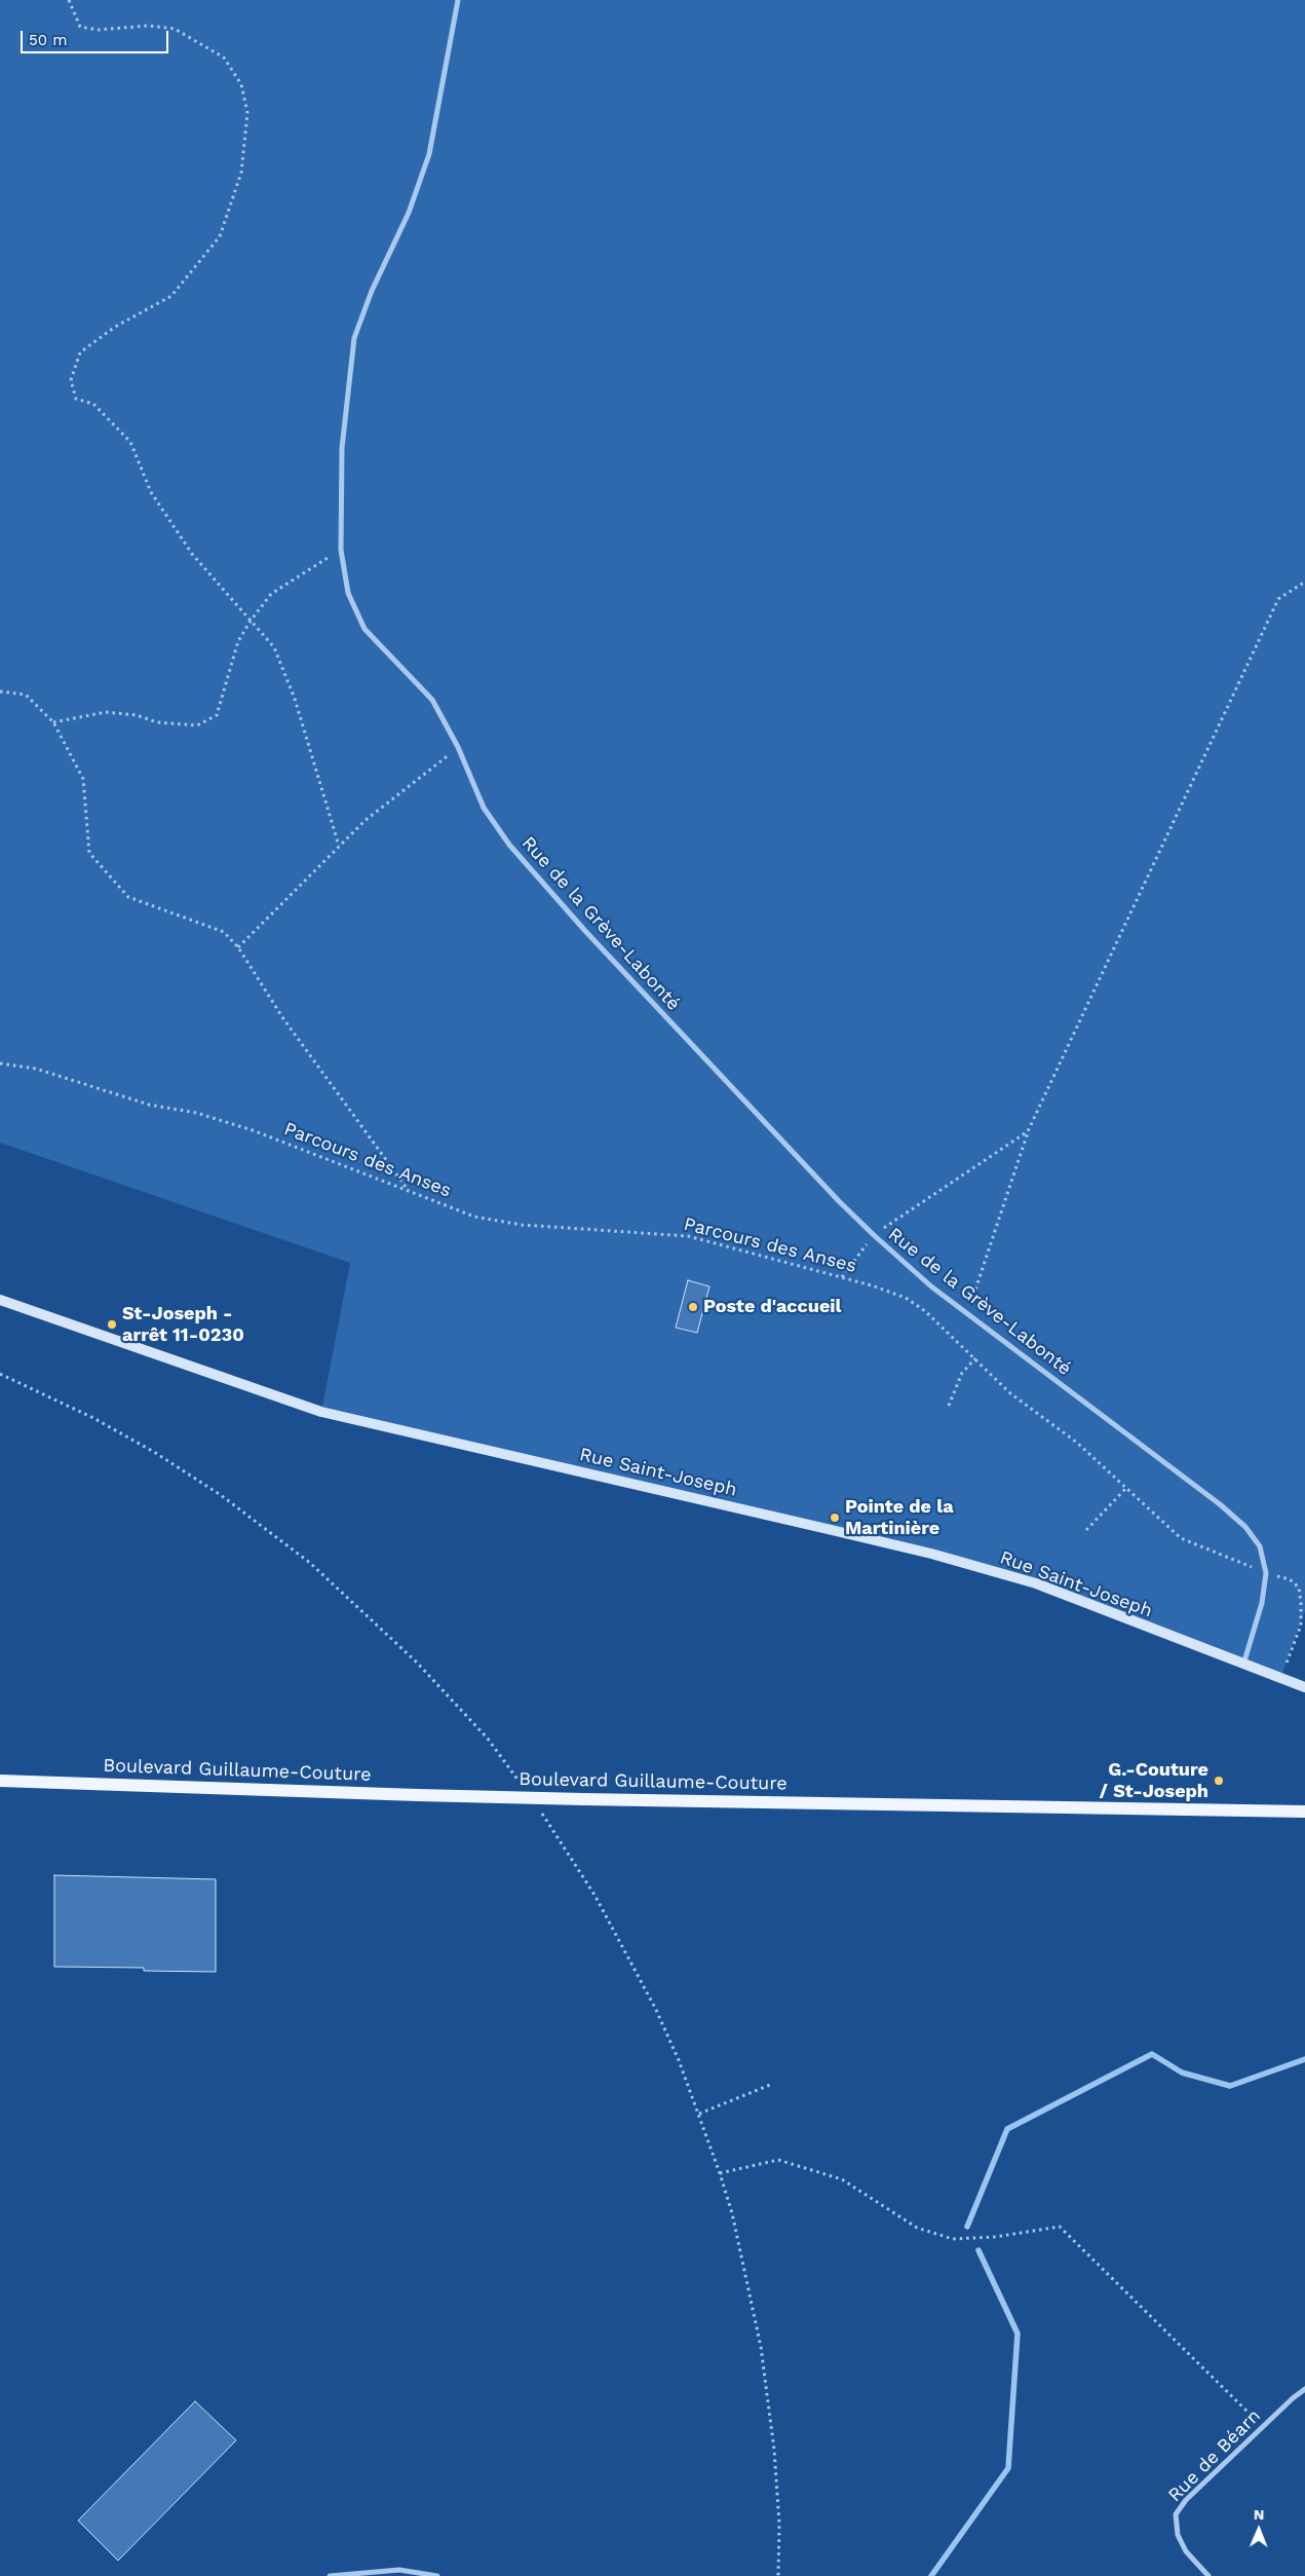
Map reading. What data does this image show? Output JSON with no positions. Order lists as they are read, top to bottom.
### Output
{
  "streets": {
    "main road": ["Boulevard Guillaume-Couture"],
    "street": ["Rue de la Grève-Labonté", "Rue Saint-Joseph", "Rue de Béarn"],
    "path": ["Parcours des Anses"]
  },
  "crossings": [
    ["Rue de la Grève-Labonté", "Parcours des Anses"],
    ["Rue de la Grève-Labonté", "Rue Saint-Joseph"],
    ["Parcours des Anses", "Rue Saint-Joseph"]
  ],
  "places": [
    "Poste d'accueil",
    "St-Joseph - arrêt 11-0230",
    "Pointe de la Martinière",
    "G.-Couture / St-Joseph"
  ],
  "scale_bar": "50 m",
  "north": "top"
}
